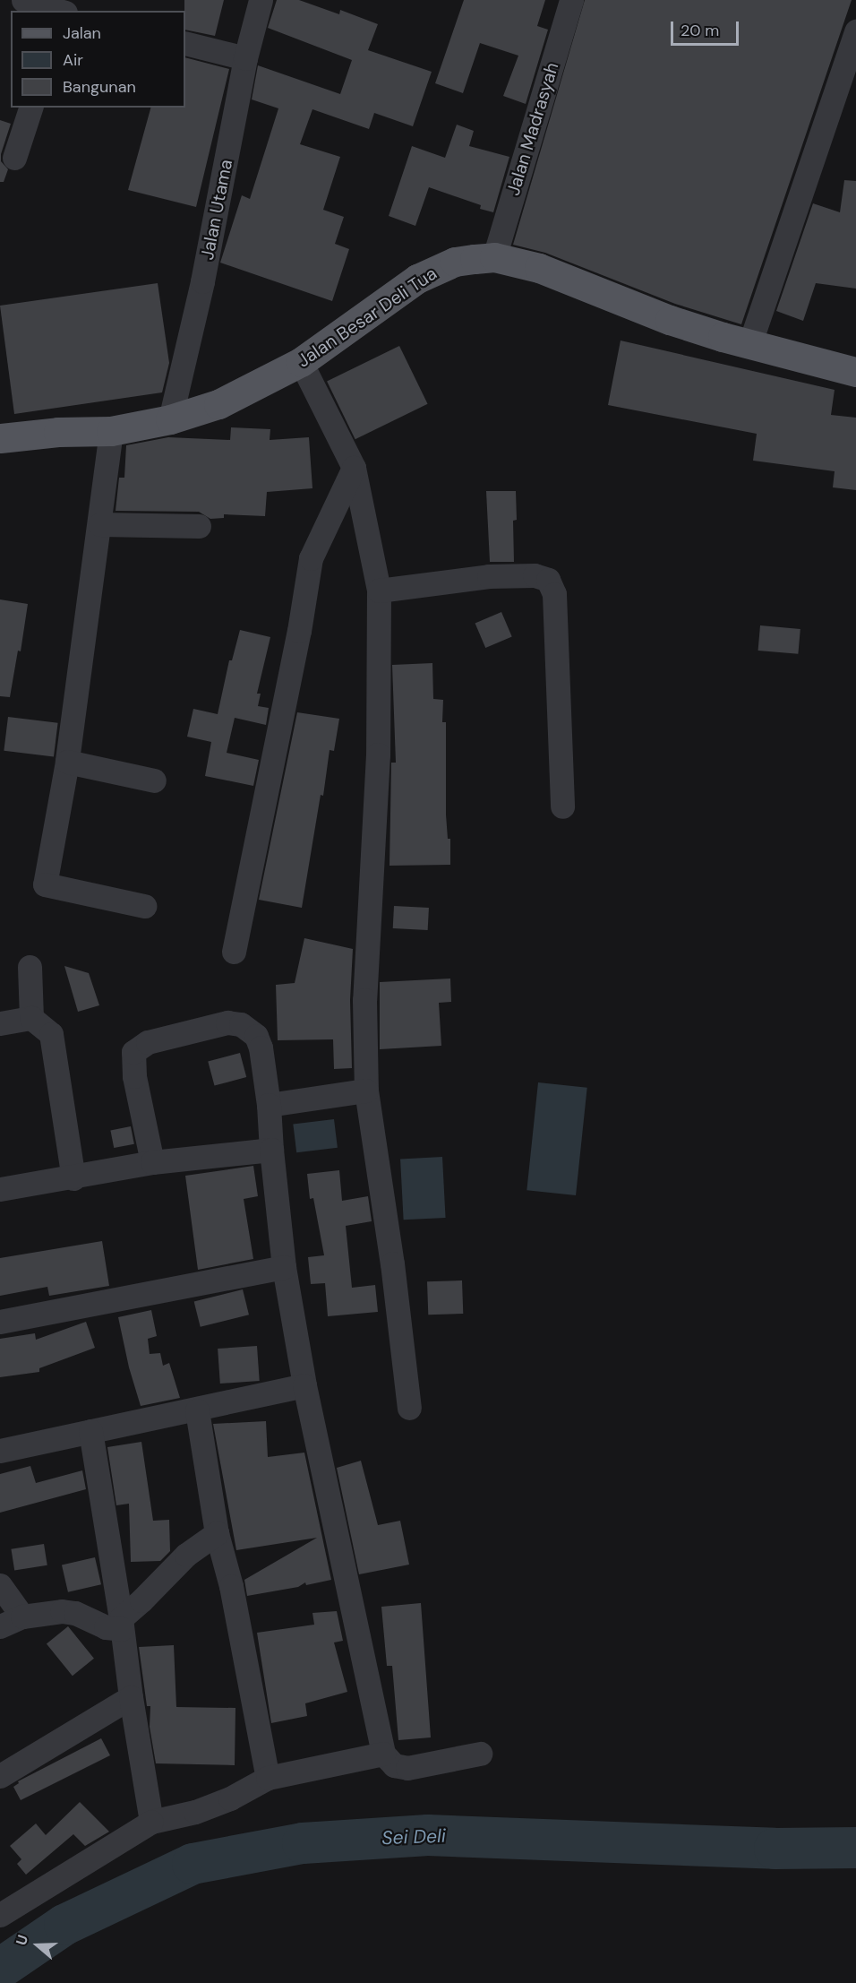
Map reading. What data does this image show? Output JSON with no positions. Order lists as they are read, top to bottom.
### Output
{
  "streets": {
    "main road": ["Jalan Besar Deli Tua"],
    "street": ["Jalan Madrasyah", "Jalan Utama"]
  },
  "crossings": [
    ["Jalan Madrasyah", "Jalan Besar Deli Tua"],
    ["Jalan Utama", "Jalan Besar Deli Tua"]
  ],
  "water": ["Sei Deli"],
  "legend": ["Jalan", "Air", "Bangunan"],
  "scale_bar": "20 m",
  "north": "left"
}
